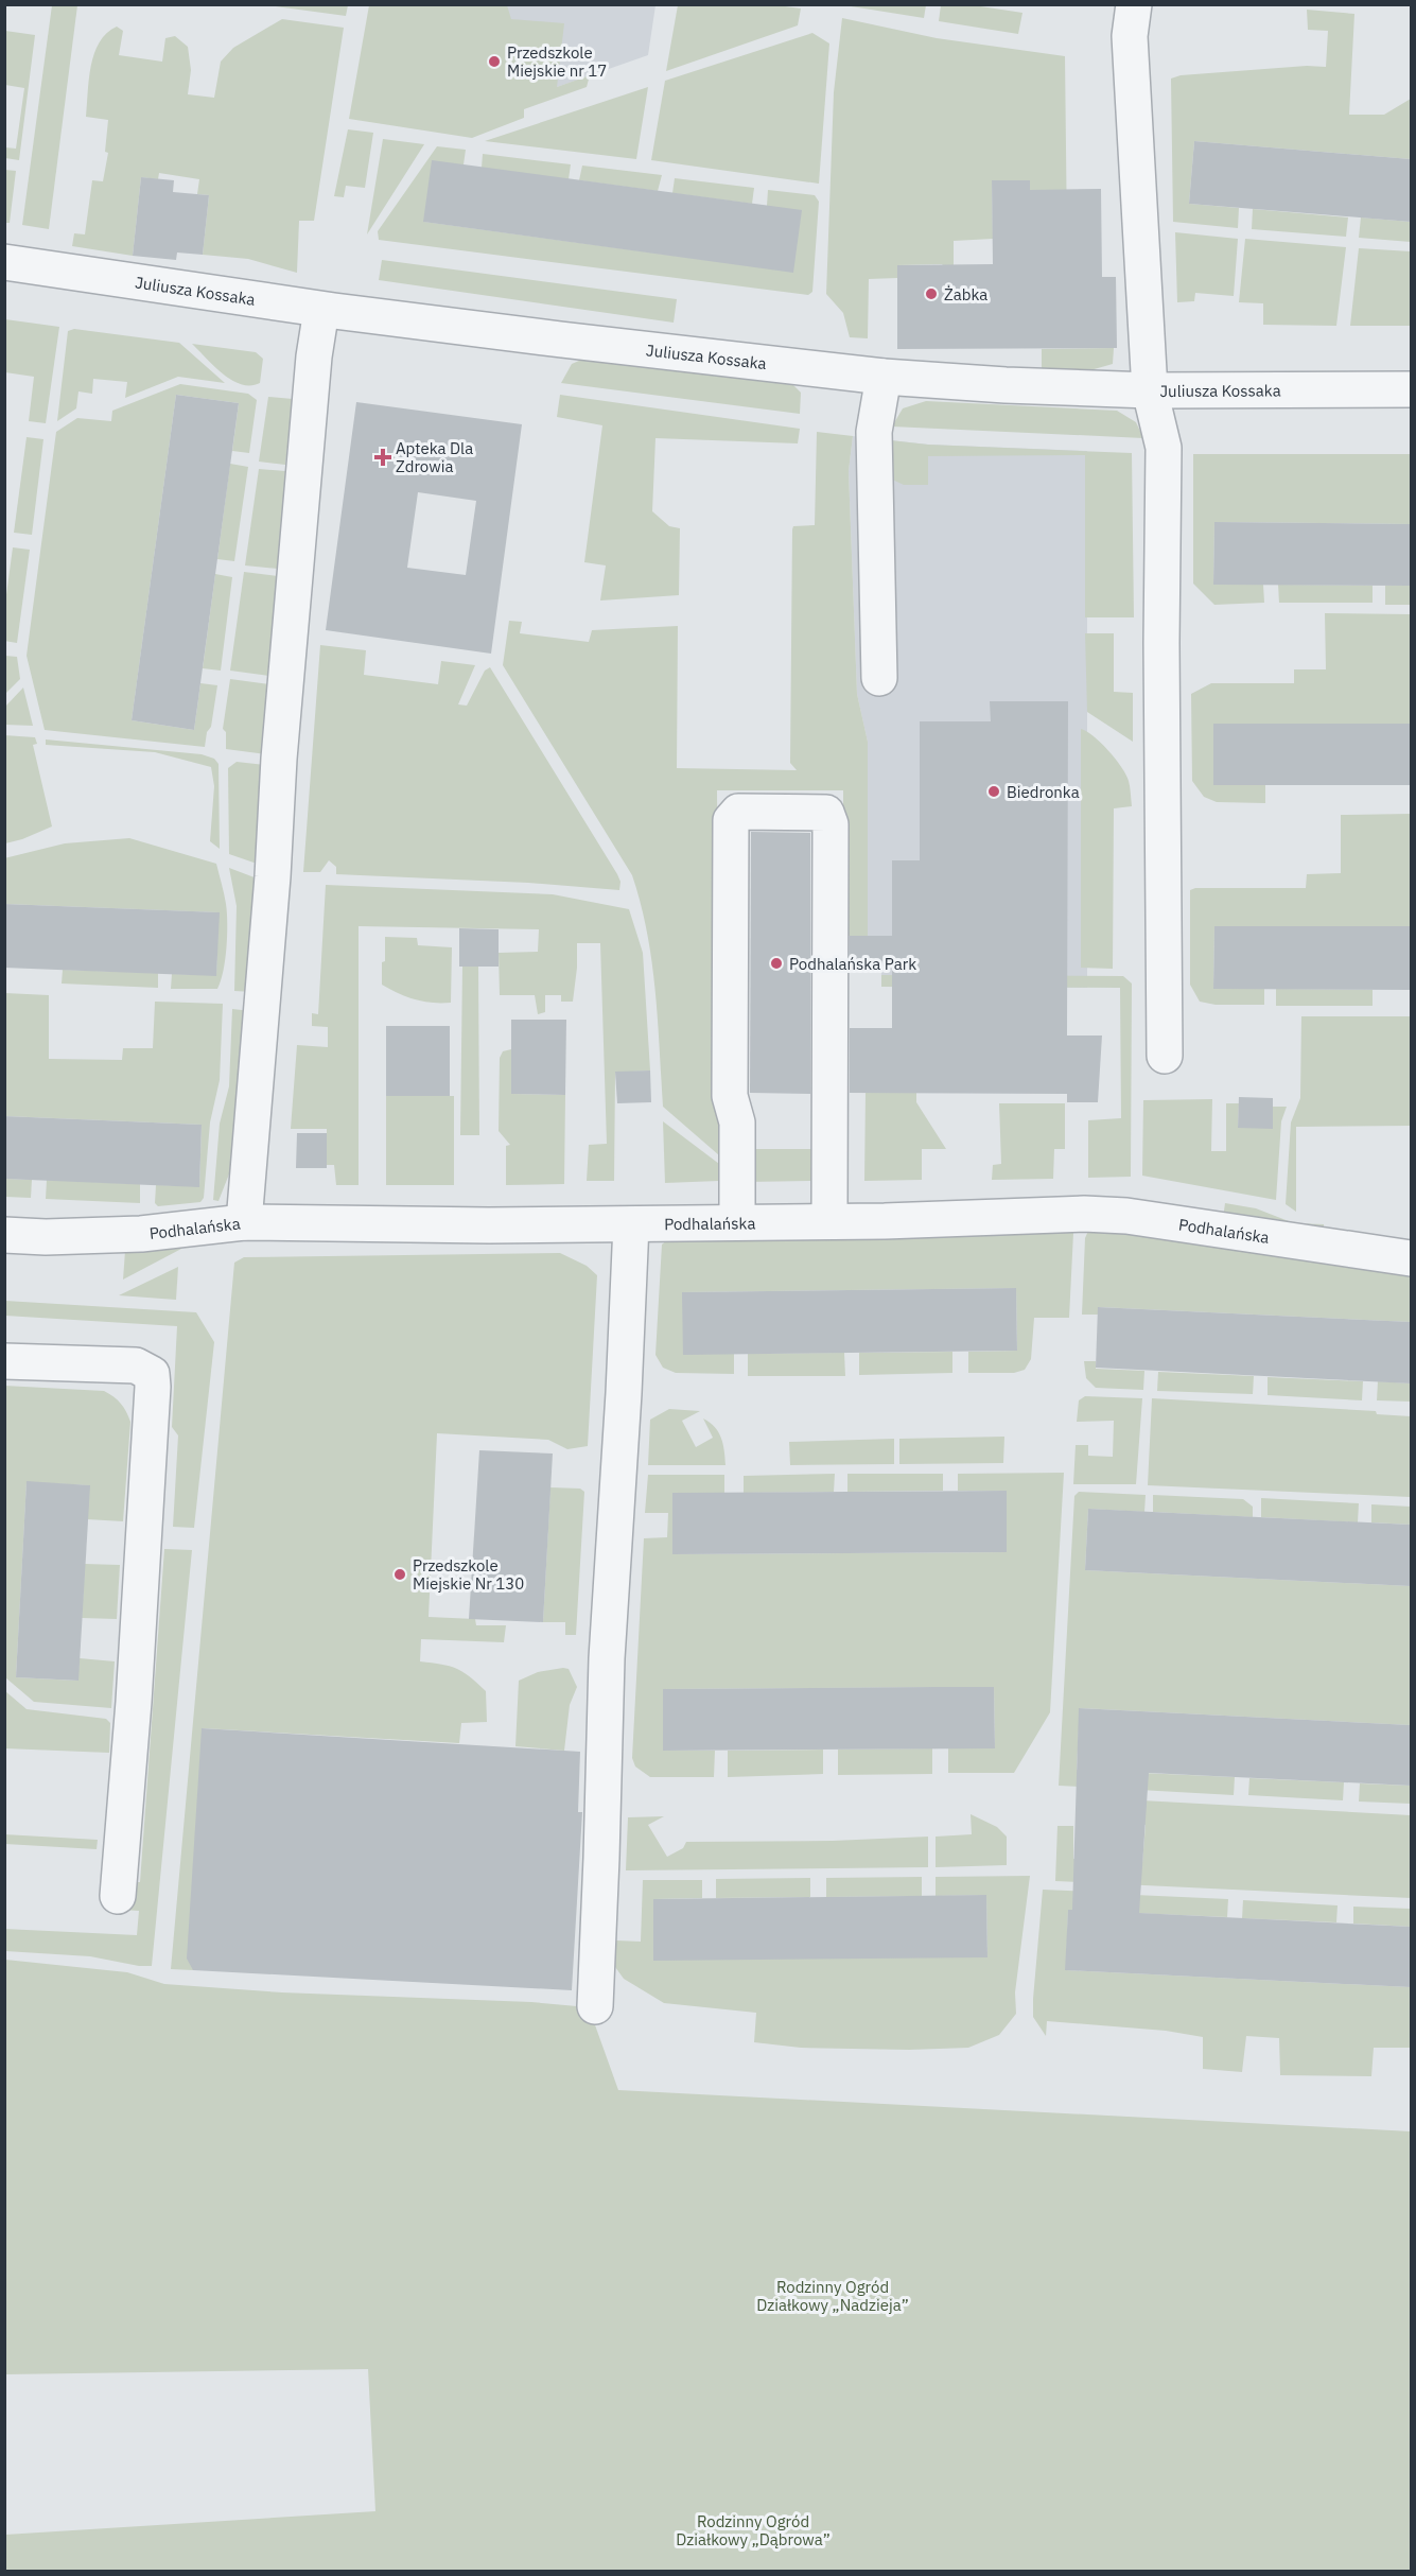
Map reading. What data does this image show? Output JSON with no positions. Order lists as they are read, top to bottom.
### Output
{
  "streets": {
    "street": ["Juliusza Kossaka", "Podhalańska"]
  },
  "parks": ["Rodzinny Ogród Działkowy „Nadzieja”", "Rodzinny Ogród Działkowy „Dąbrowa”"],
  "places": {
    "other": [
      "Przedszkole Miejskie nr 17",
      "Żabka",
      "Biedronka",
      "Podhalańska Park",
      "Przedszkole Miejskie Nr 130"
    ],
    "health": ["Apteka Dla Zdrowia"]
  }
}
